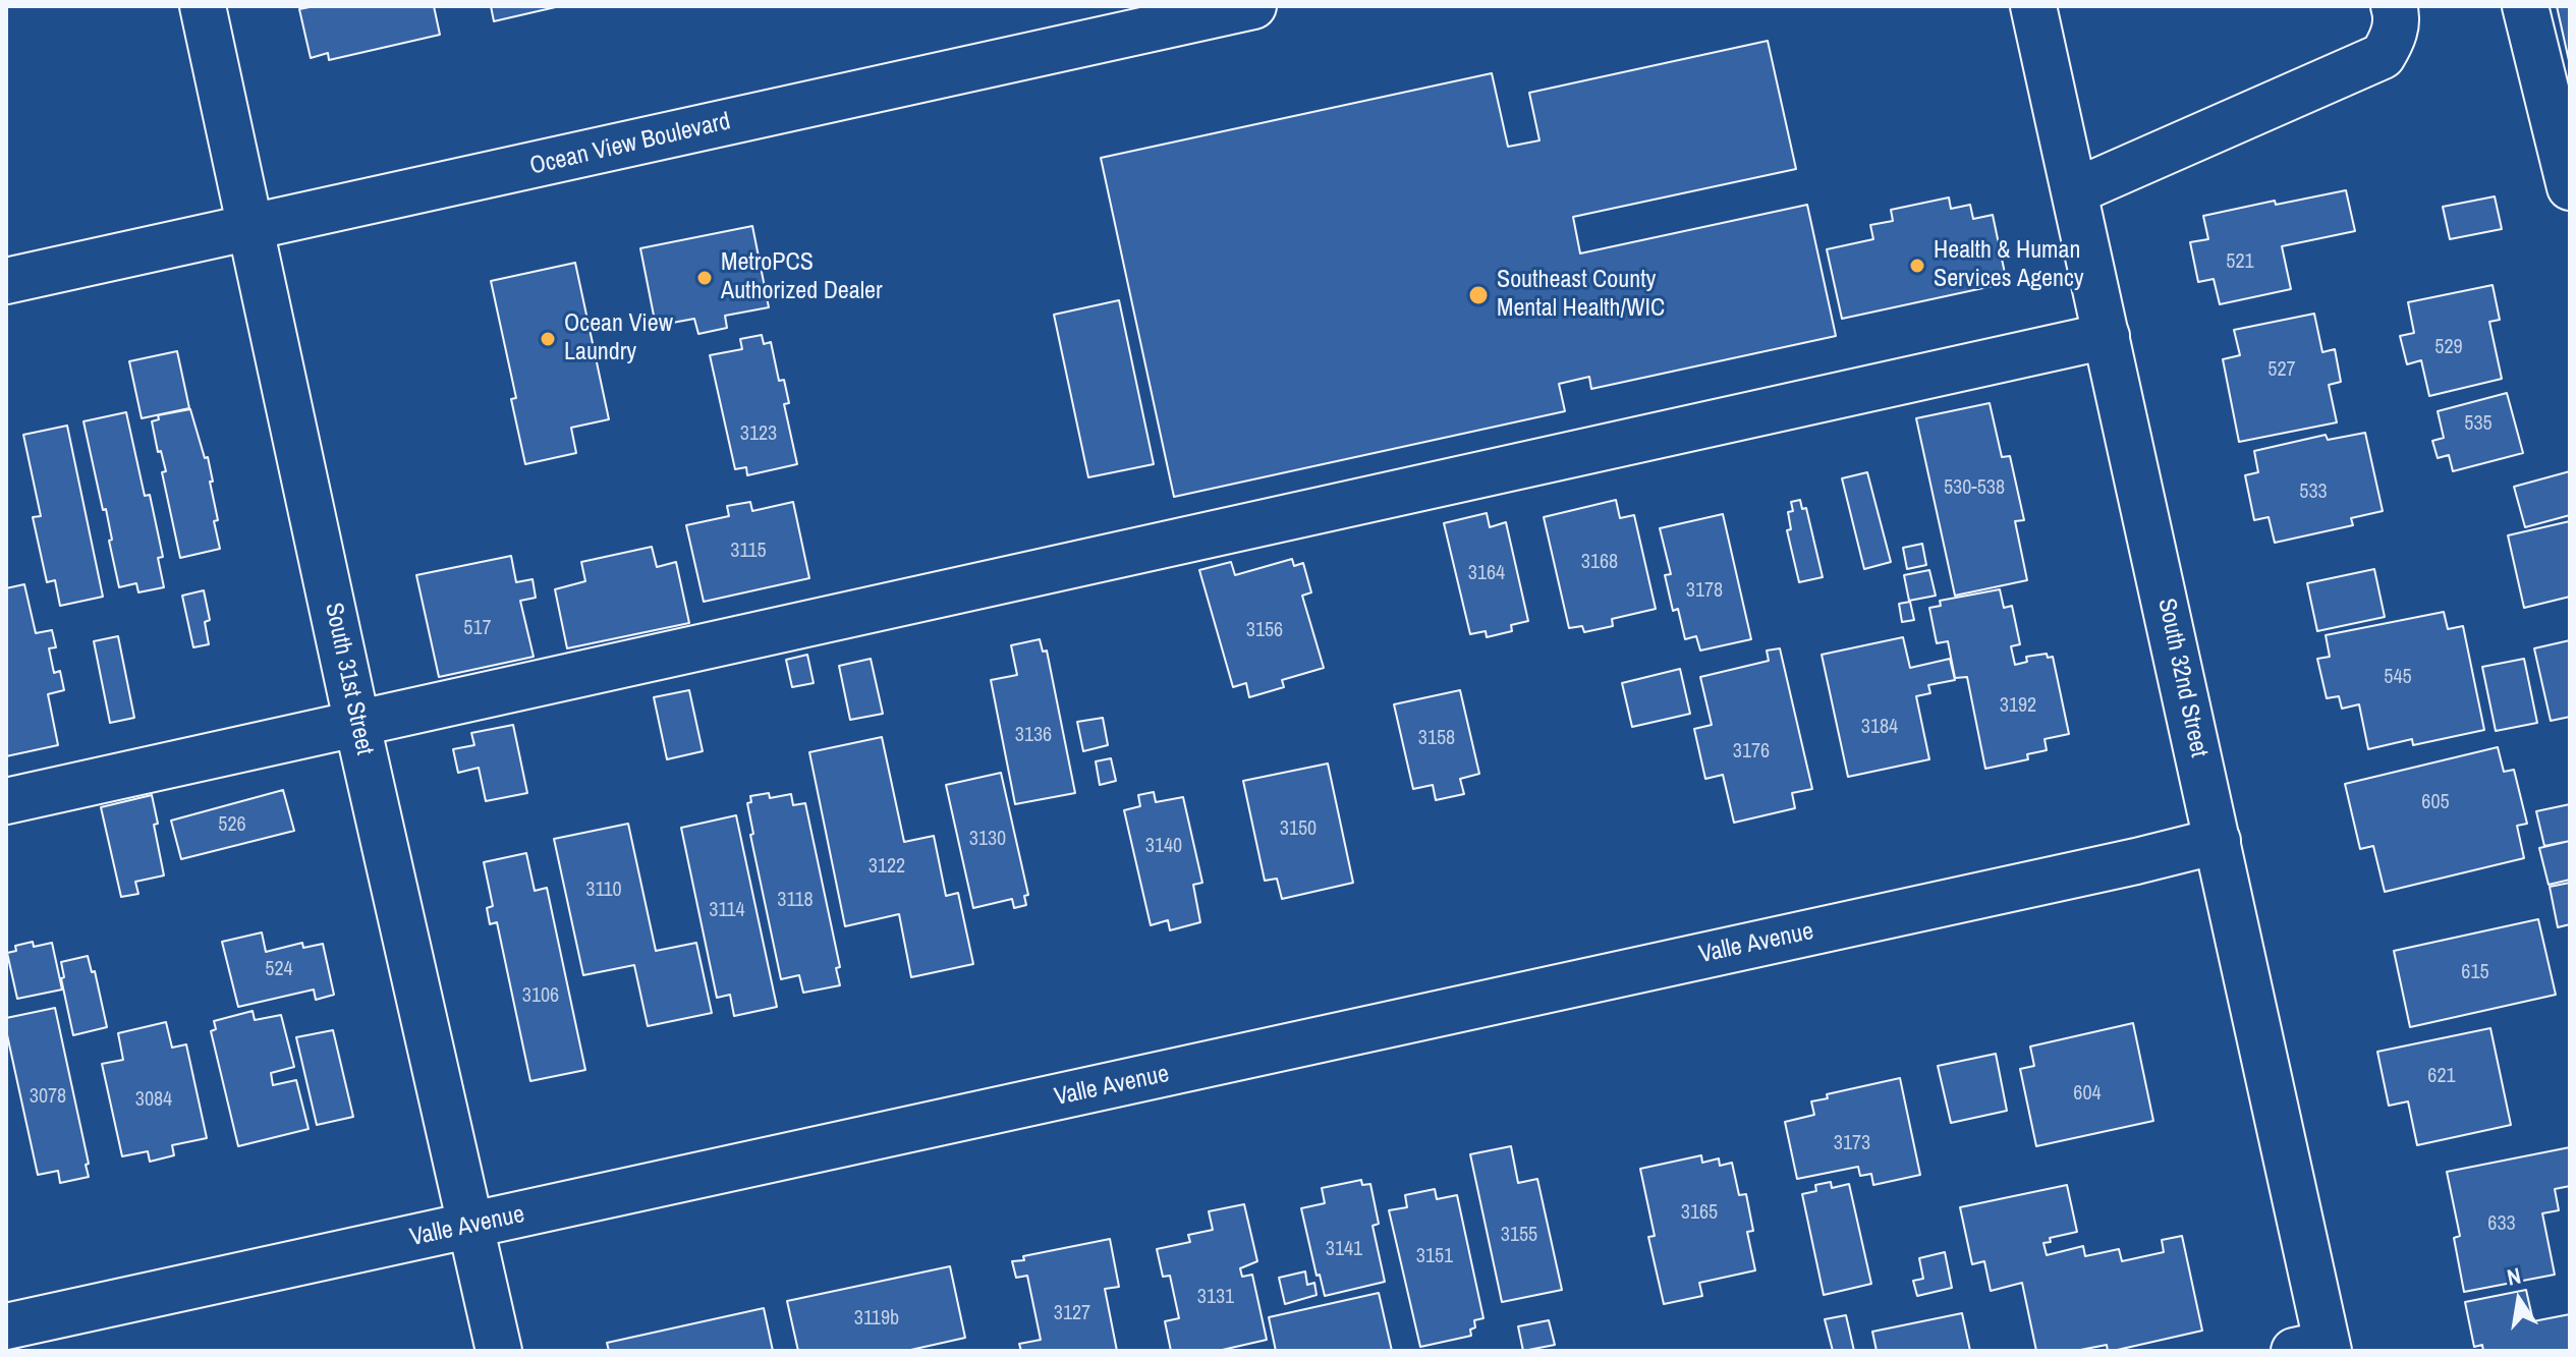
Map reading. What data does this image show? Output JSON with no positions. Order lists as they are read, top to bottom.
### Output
{
  "streets": {
    "street": [
      "Ocean View Boulevard",
      "South 32nd Street",
      "South 31st Street",
      "Valle Avenue"
    ]
  },
  "crossings": [
    ["Ocean View Boulevard", "South 31st Street"],
    ["South 32nd Street", "Valle Avenue"],
    ["South 31st Street", "Valle Avenue"]
  ],
  "places": [
    "Health & Human Services Agency",
    "MetroPCS Authorized Dealer",
    "Southeast County Mental Health/WIC",
    "Ocean View Laundry"
  ],
  "house_numbers": [
    "521",
    "529",
    "527",
    "535",
    "3123",
    "530-538",
    "533",
    "3115",
    "3168",
    "3164",
    "3178",
    "517",
    "3156",
    "545",
    "3192",
    "3184",
    "3136",
    "3158",
    "3176",
    "605",
    "526",
    "3150",
    "3130",
    "3140",
    "3122",
    "3110",
    "3118",
    "3114",
    "524",
    "615",
    "3106",
    "621",
    "604",
    "3078",
    "3084",
    "3173",
    "3165",
    "633",
    "3155",
    "3141",
    "3151",
    "3131",
    "3127",
    "3119b"
  ],
  "north": "top"
}
